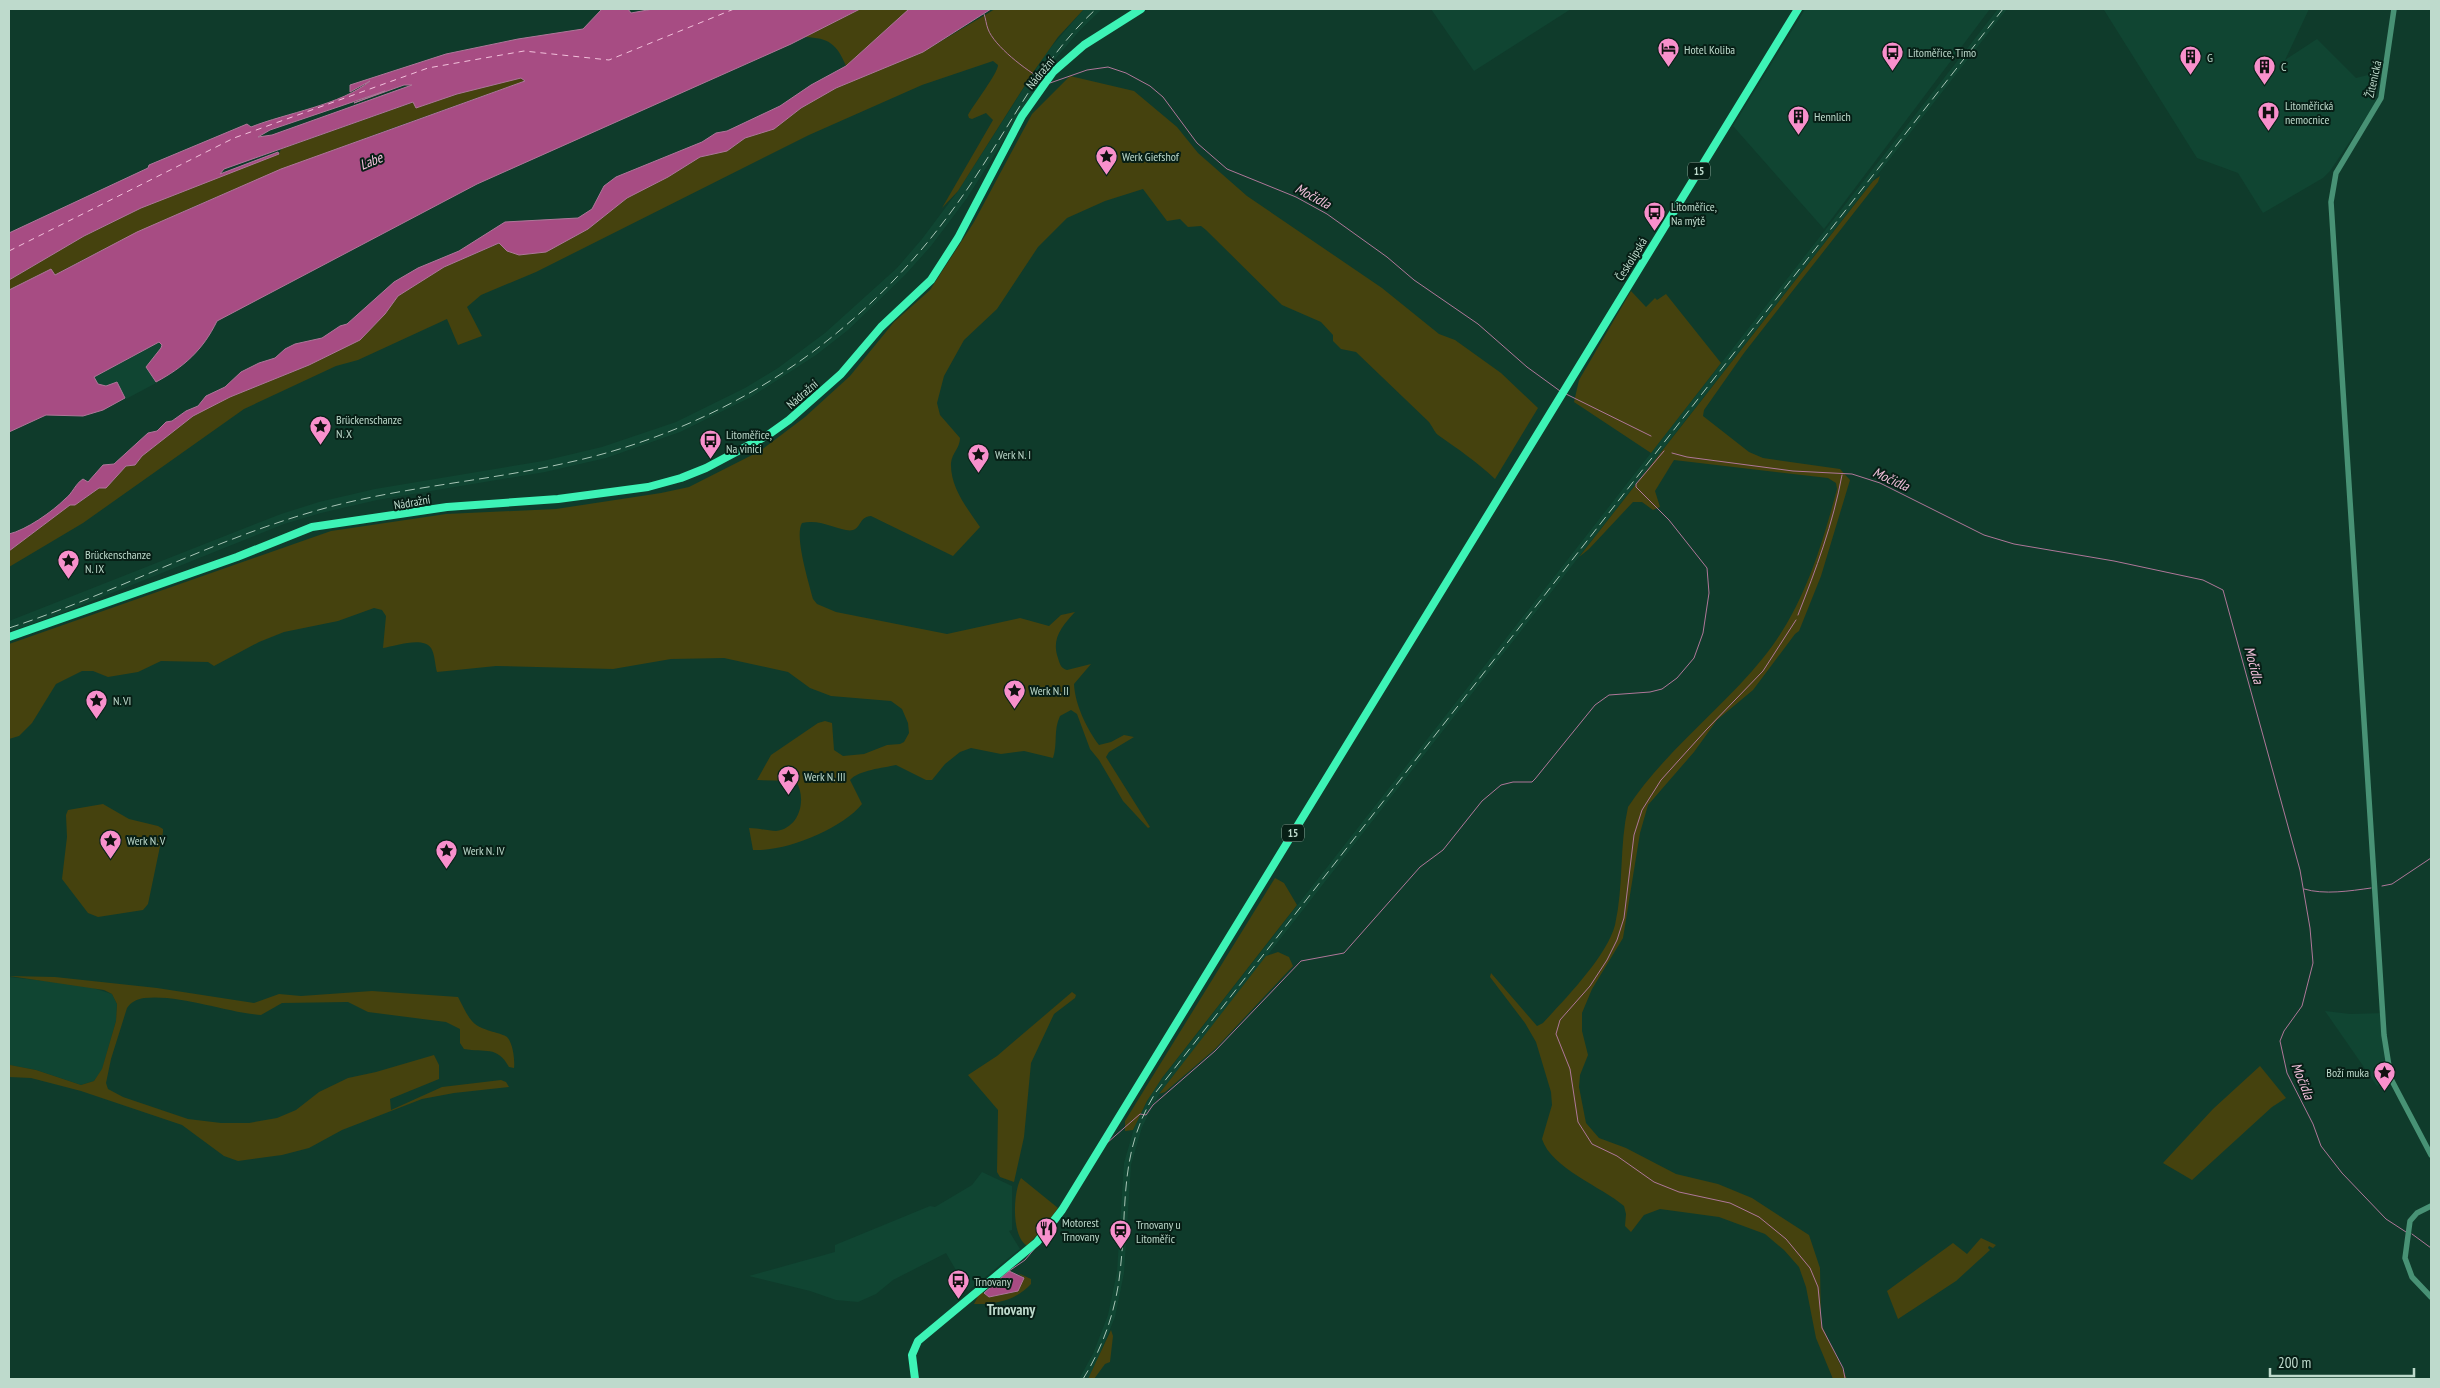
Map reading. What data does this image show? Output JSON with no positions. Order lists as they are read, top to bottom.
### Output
{
  "streets": {
    "main road": ["Nádražní", "15", "Českolipská"],
    "street": ["Žitenická"]
  },
  "districts": ["Trnovany"],
  "water": ["Labe", "Močidla"],
  "places": {
    "hotel": ["Hotel Koliba"],
    "bus stop": [
      "Litoměřice, Timo",
      "Litoměřice, Na mýtě",
      "Litoměřice, Na vinici",
      "Trnovany"
    ],
    "building": ["G", "C", "Hennlich"],
    "hospital": ["Litoměřická nemocnice"],
    "place": [
      "Werk Giefshof",
      "Brückenschanze N. X",
      "Werk N. I",
      "Brückenschanze N. IX",
      "Werk N. II",
      "N. VI",
      "Werk N. III",
      "Werk N. V",
      "Werk N. IV",
      "Boží muka"
    ],
    "restaurant": ["Motorest Trnovany"],
    "station": ["Trnovany u Litoměřic"]
  },
  "scale_bar": "200 m"
}
